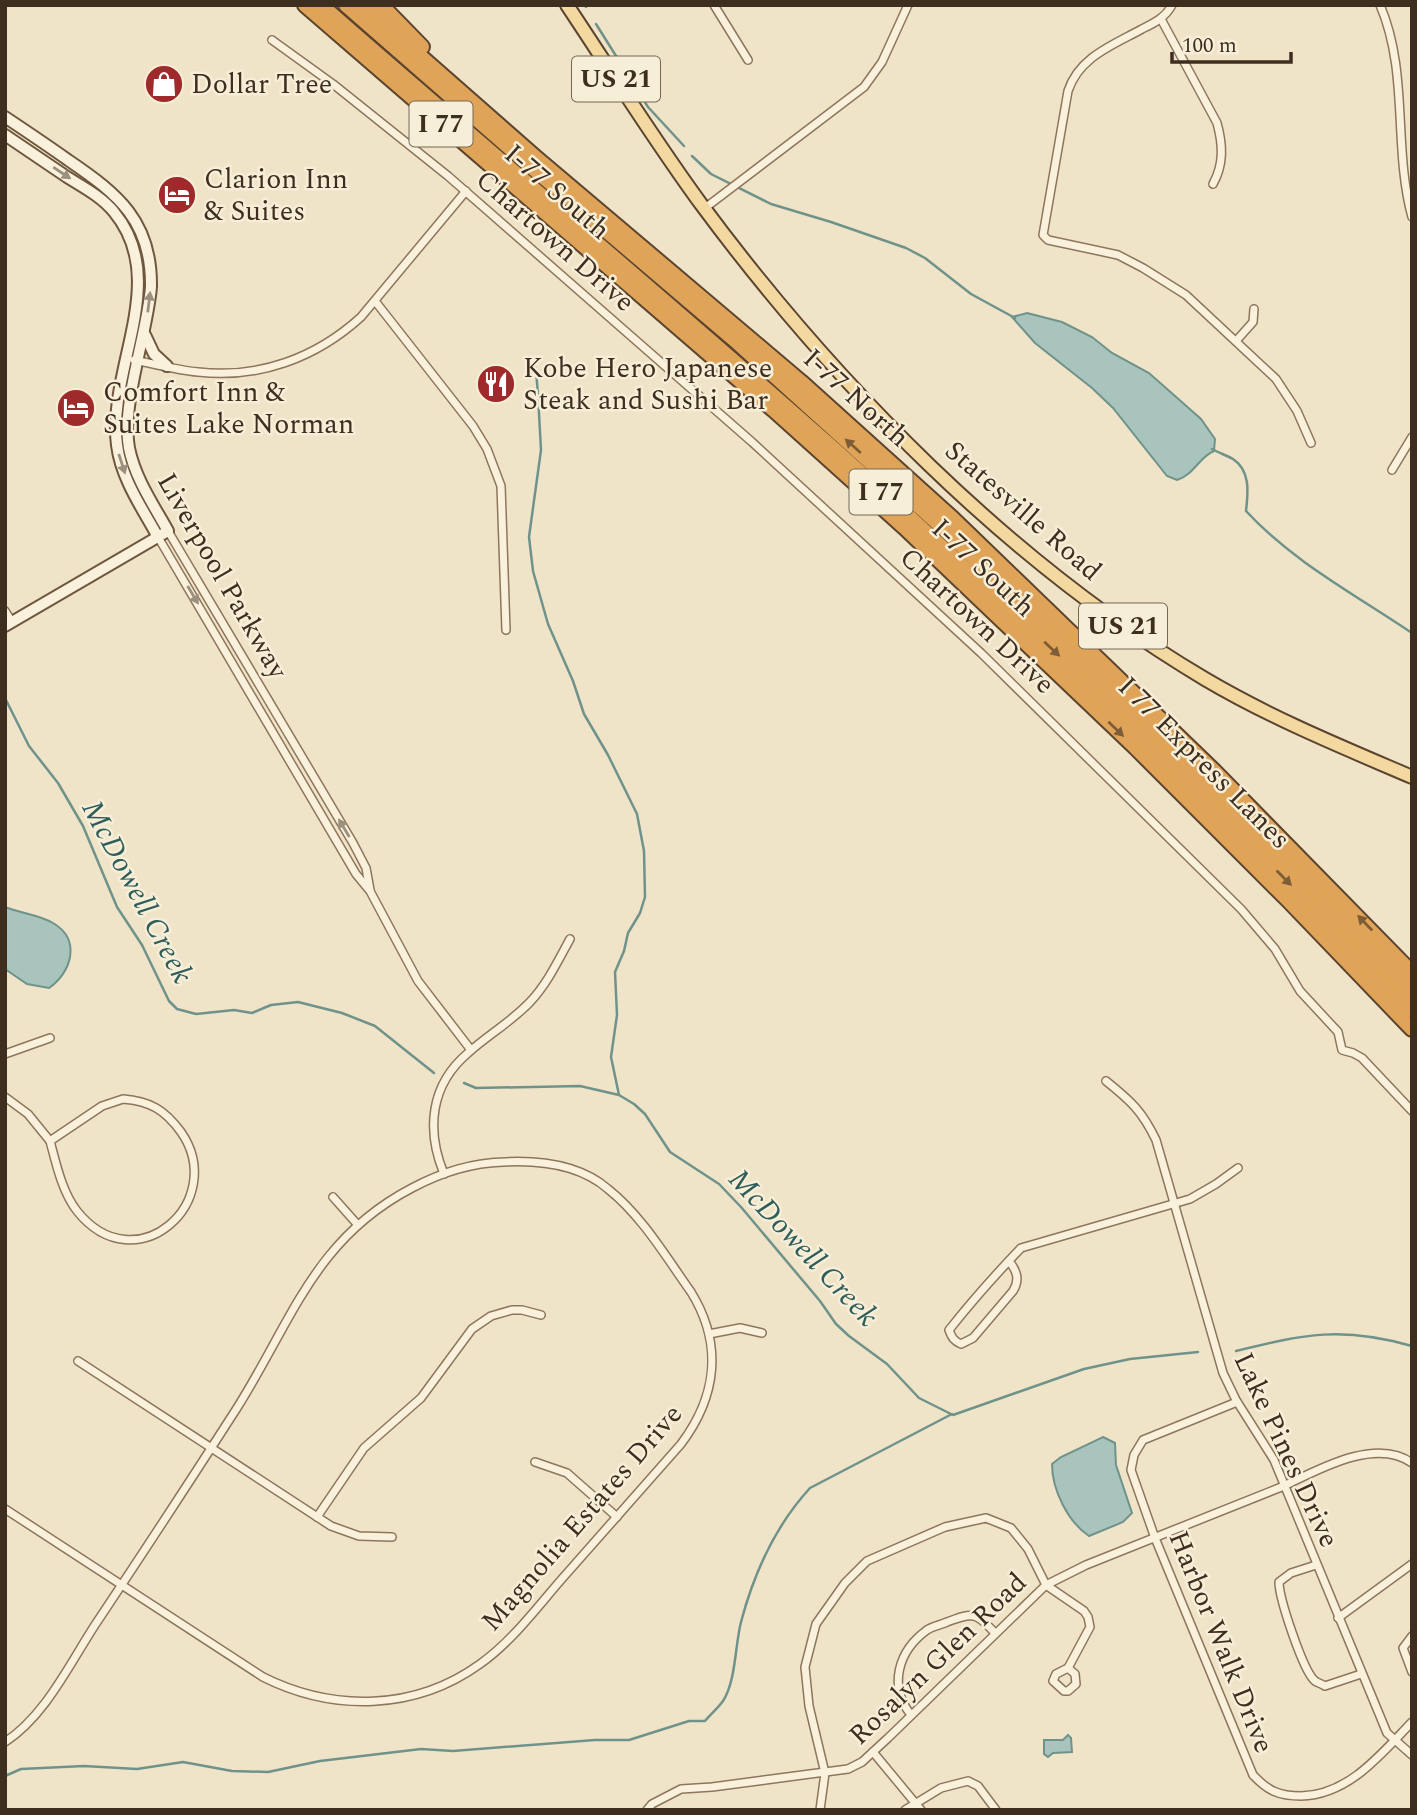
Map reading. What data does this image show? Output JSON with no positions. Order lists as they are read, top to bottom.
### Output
{
  "streets": {
    "highway": [
      "I 77",
      "I-77 South",
      "I-77 North",
      "I 77 Express Lanes"
    ],
    "main road": ["US 21", "Statesville Road"],
    "street": [
      "Chartown Drive",
      "Liverpool Parkway",
      "Lake Pines Drive",
      "Magnolia Estates Drive",
      "Harbor Walk Drive",
      "Rosalyn Glen Road"
    ]
  },
  "crossings": [
    ["Lake Pines Drive", "Harbor Walk Drive"],
    ["Lake Pines Drive", "Rosalyn Glen Road"],
    ["Harbor Walk Drive", "Rosalyn Glen Road"]
  ],
  "one_way": ["I-77 South"],
  "water": ["McDowell Creek"],
  "places": {
    "shop": ["Dollar Tree"],
    "hotel": ["Clarion Inn & Suites", "Comfort Inn & Suites Lake Norman"],
    "restaurant": ["Kobe Hero Japanese Steak and Sushi Bar"]
  },
  "scale_bar": "100 m"
}
